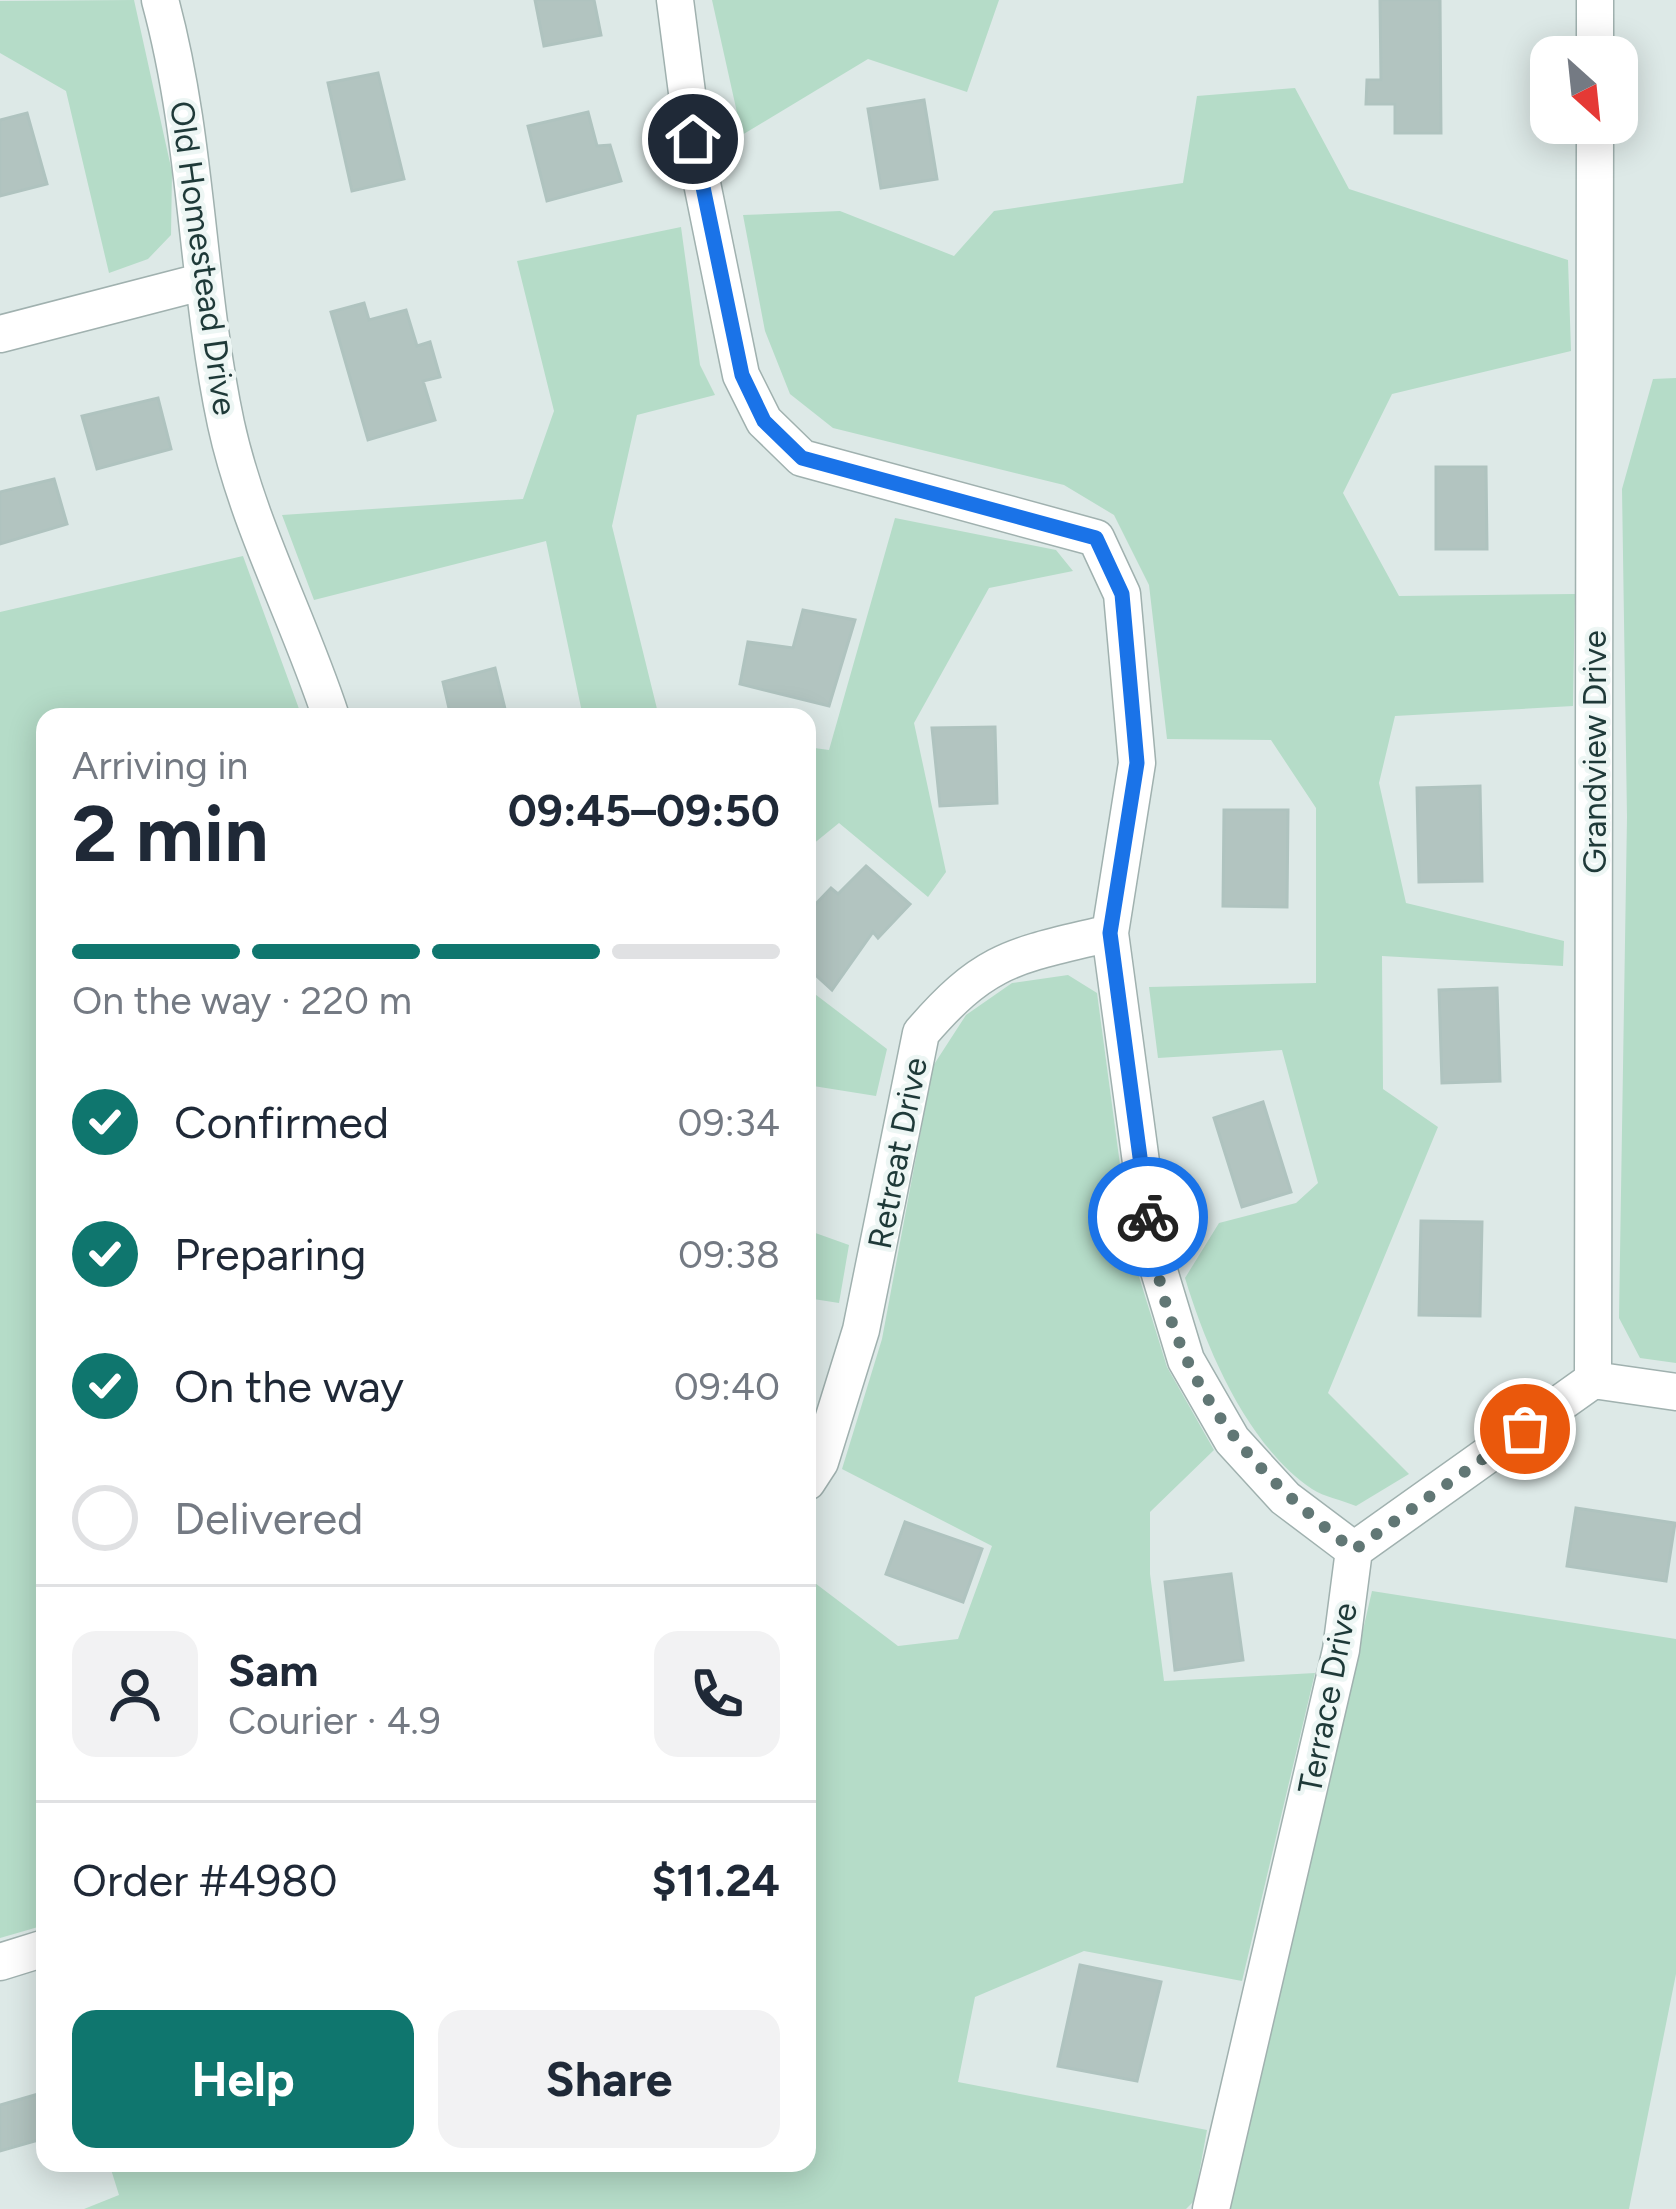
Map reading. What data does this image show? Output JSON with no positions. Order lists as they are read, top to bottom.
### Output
{
  "streets": {
    "street": [
      "Old Homestead Drive",
      "Grandview Drive",
      "Retreat Drive",
      "Terrace Drive"
    ]
  },
  "north": "bottom right",
  "page": {
    "heading": ["2 min", "Arriving in", "09:45–09:50"],
    "panel": [
      "Sam",
      "Courier · 4.9",
      "Order #4980",
      "$11.24"
    ],
    "bar": "On the way · 220 m",
    "list": [
      ["Confirmed", "09:34"],
      ["Preparing", "09:38"],
      ["On the way", "09:40"],
      "Delivered"
    ],
    "buttons": ["Help", "Share"]
  }
}
